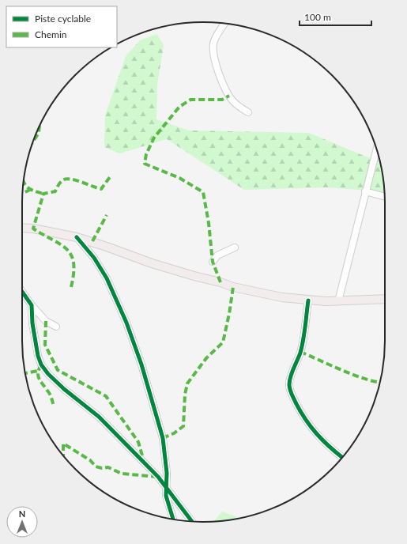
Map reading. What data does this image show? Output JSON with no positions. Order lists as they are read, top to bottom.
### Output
{
  "legend": ["Piste cyclable", "Chemin"],
  "scale_bar": "100 m",
  "north": "top"
}
